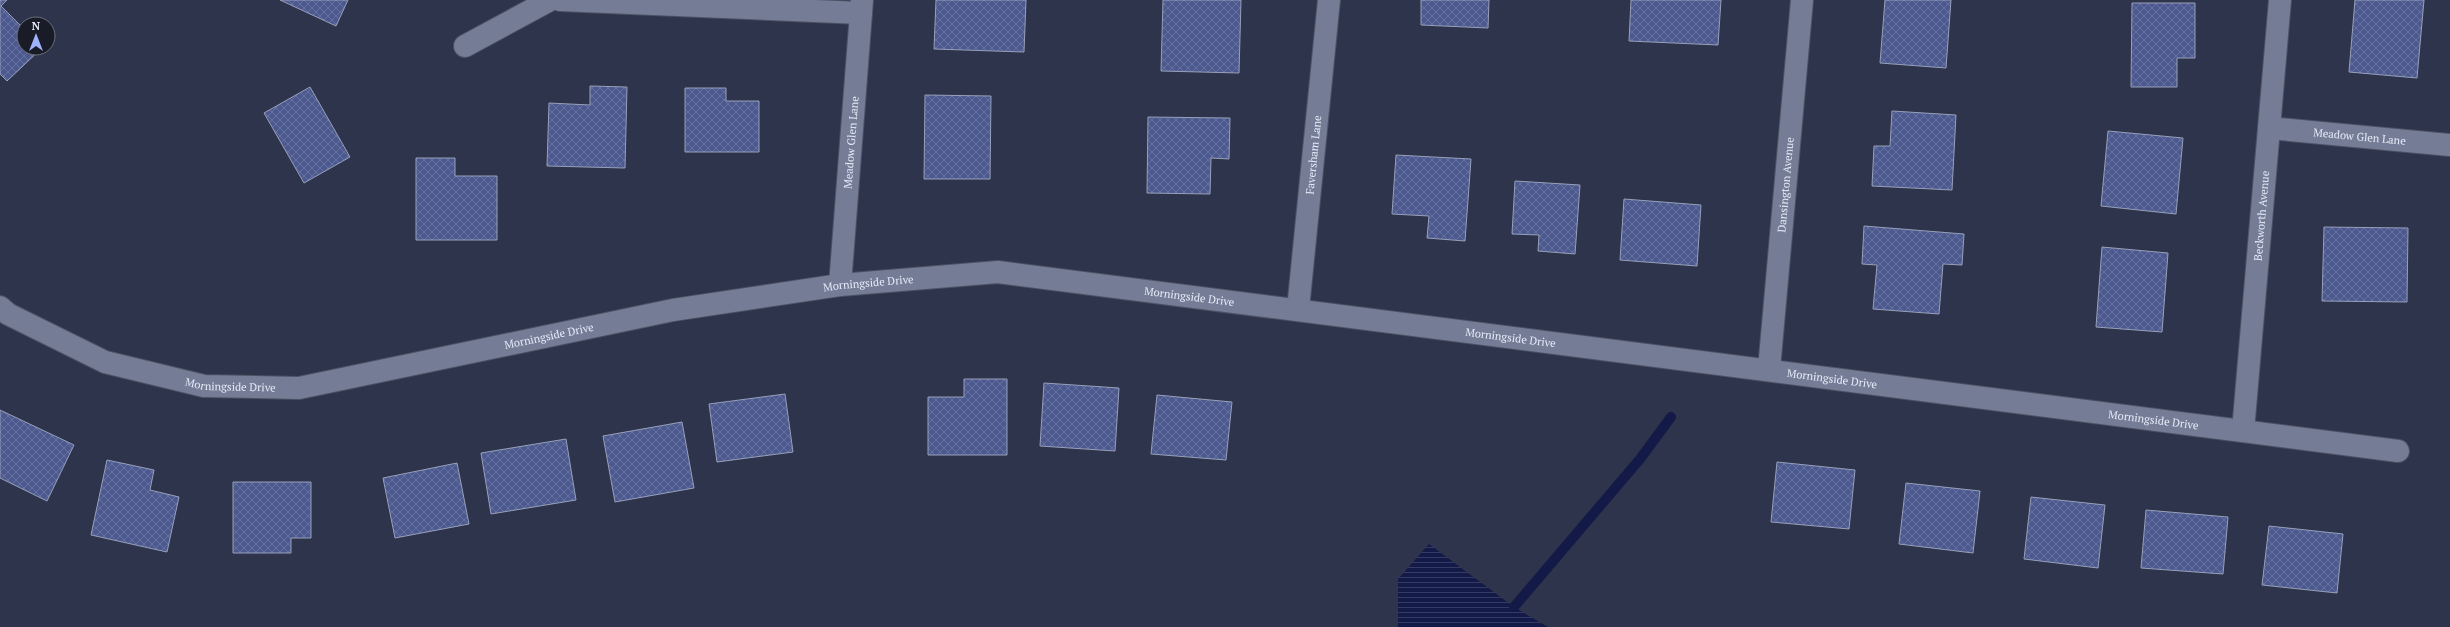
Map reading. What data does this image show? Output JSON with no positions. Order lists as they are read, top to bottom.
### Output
{
  "streets": {
    "street": [
      "Meadow Glen Lane",
      "Faversham Lane",
      "Dansington Avenue",
      "Beckworth Avenue",
      "Morningside Drive"
    ]
  },
  "crossings": [
    ["Meadow Glen Lane", "Beckworth Avenue"],
    ["Meadow Glen Lane", "Morningside Drive"],
    ["Faversham Lane", "Morningside Drive"],
    ["Dansington Avenue", "Morningside Drive"],
    ["Beckworth Avenue", "Morningside Drive"]
  ],
  "north": "top"
}
